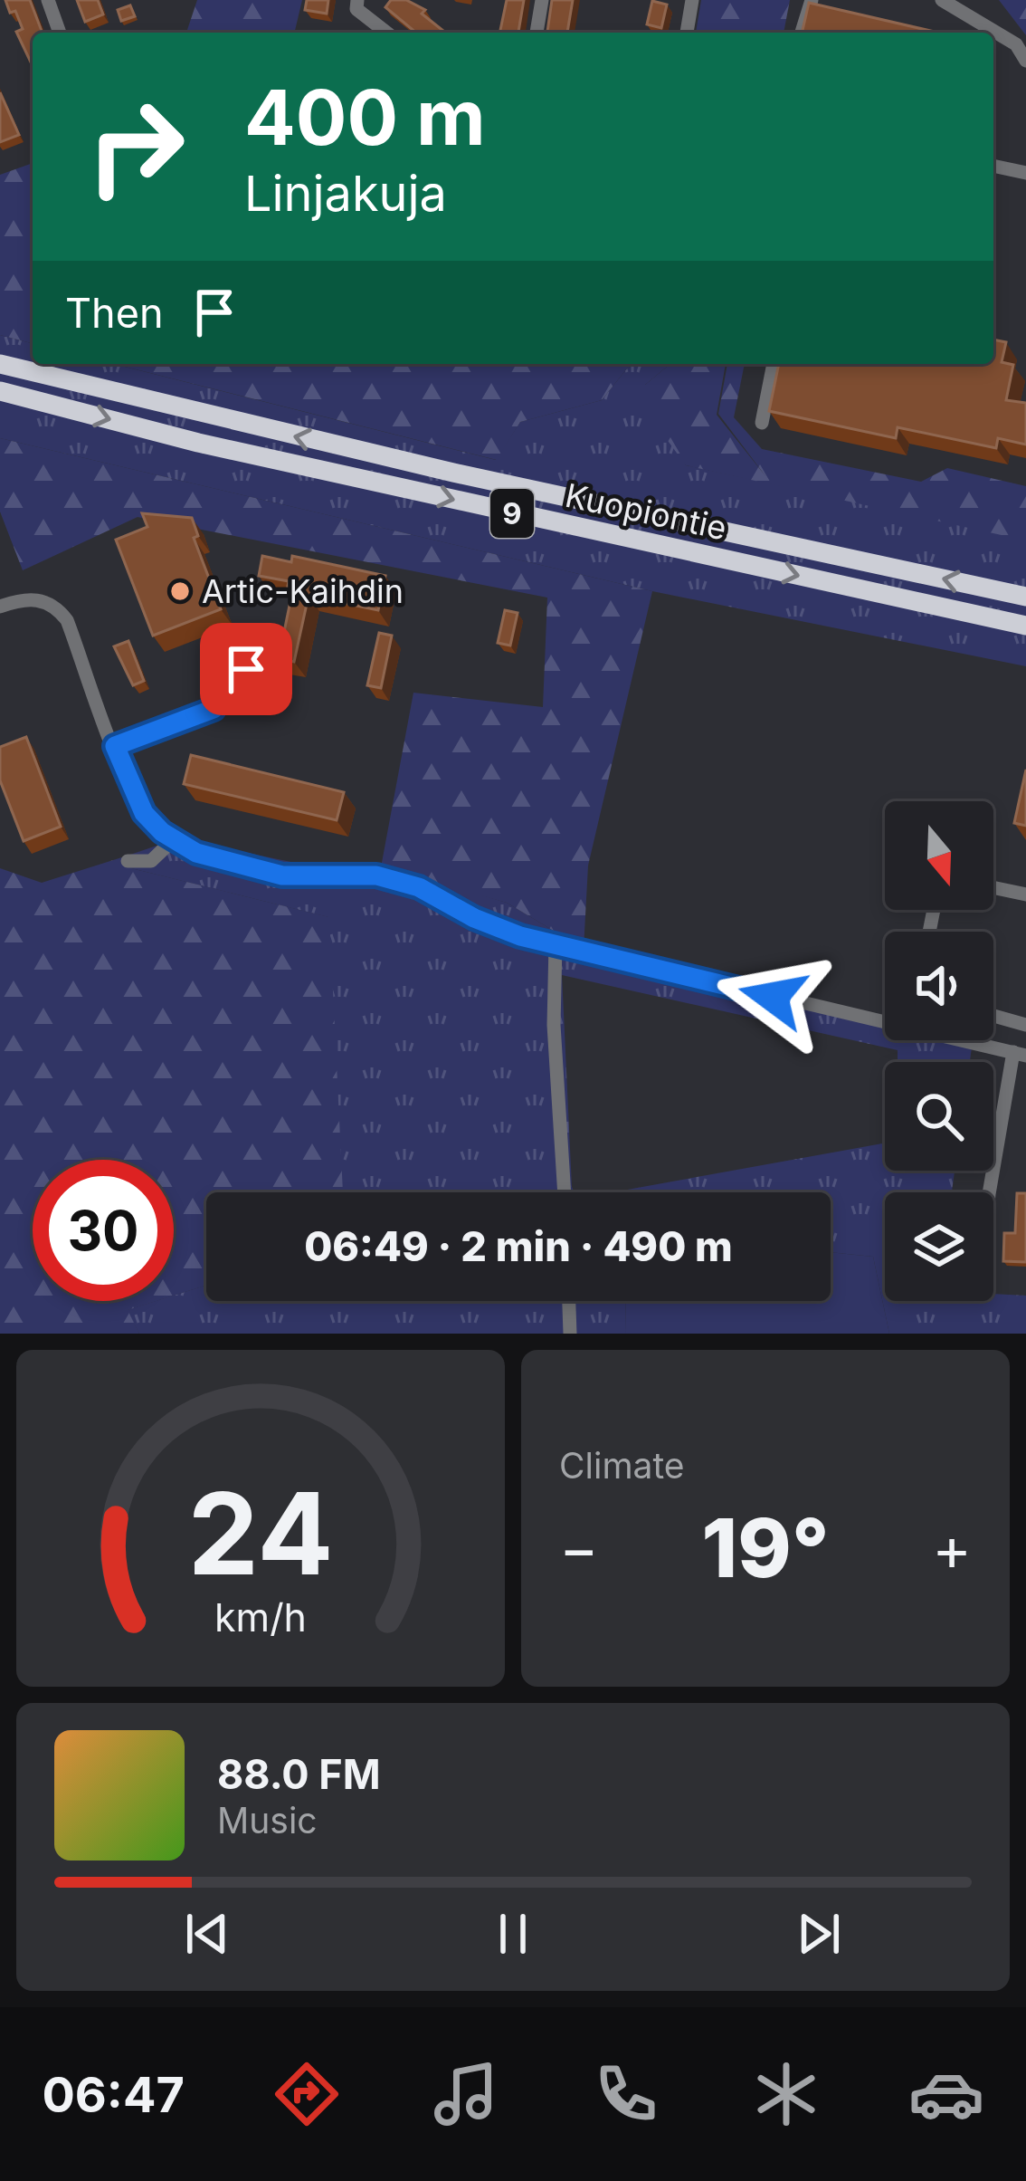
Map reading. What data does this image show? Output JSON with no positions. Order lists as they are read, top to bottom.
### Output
{
  "streets": {
    "highway": ["Kuopiontie", "9"]
  },
  "places": ["Artic-Kaihdin"],
  "north": "bottom",
  "page": {
    "turn": ["400 m", "Linjakuja"],
    "then": "Then",
    "limit": "30",
    "trip": "06:49 · 2 min · 490 m",
    "tile": "Climate",
    "heat": ["−", "19°", "+"],
    "song": ["88.0 FM", "Music"],
    "tabs": "06:47",
    "gauge": ["24", "km/h"]
  }
}
